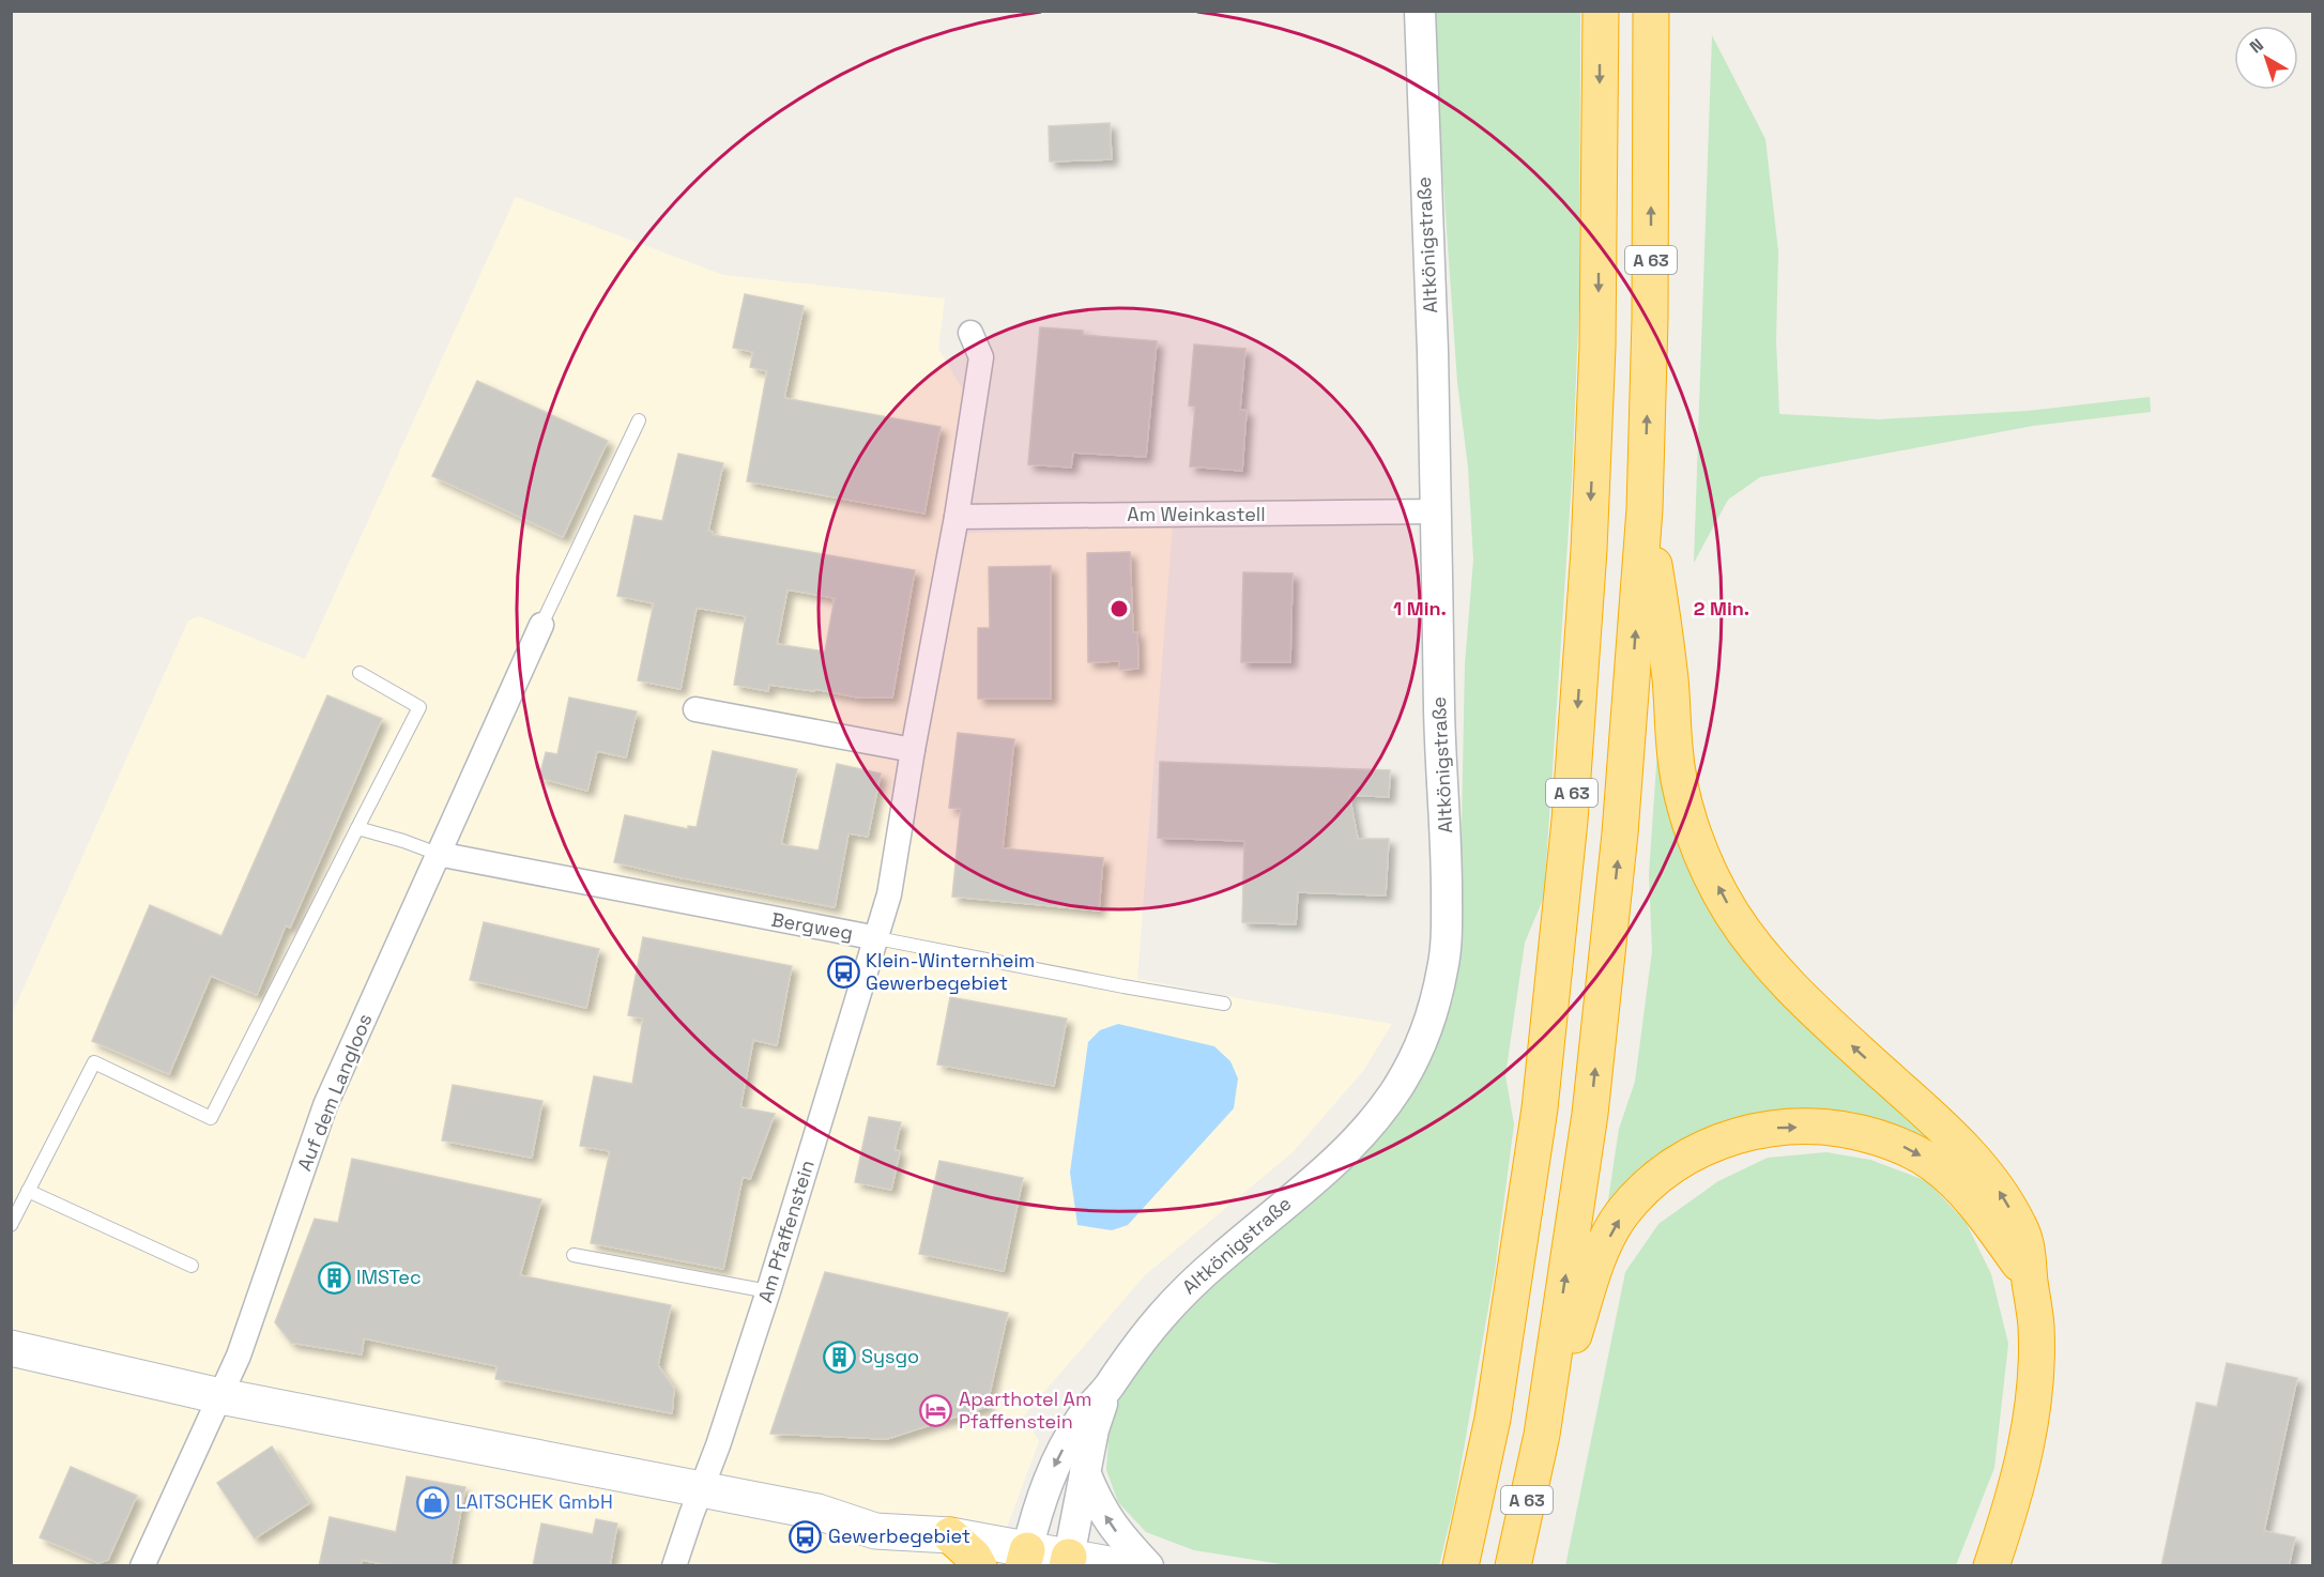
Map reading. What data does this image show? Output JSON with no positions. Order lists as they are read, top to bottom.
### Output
{
  "streets": {
    "highway": ["A 63"],
    "street": [
      "Altkönigstraße",
      "Am Weinkastell",
      "Bergweg",
      "Auf dem Langloos",
      "Am Pfaffenstein"
    ]
  },
  "crossings": [
    ["Altkönigstraße", "Am Weinkastell"],
    ["Bergweg", "Auf dem Langloos"],
    ["Bergweg", "Am Pfaffenstein"]
  ],
  "places": {
    "bus stop": ["Klein-Winternheim Gewerbegebiet", "Gewerbegebiet"],
    "building": ["IMSTec", "Sysgo"],
    "hotel": ["Aparthotel Am Pfaffenstein"],
    "shop": ["LAITSCHEK GmbH"]
  },
  "north": "top left",
  "rings": ["1 Min.", "2 Min."]
}
